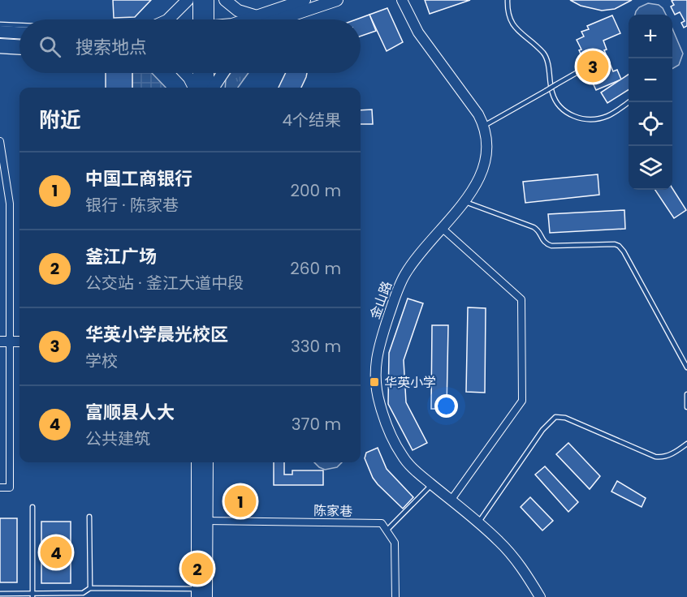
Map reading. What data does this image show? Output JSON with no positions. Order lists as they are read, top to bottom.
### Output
{
  "streets": {
    "street": ["金山路", "陈家巷"]
  },
  "places": {
    "transit": ["华英小学"]
  },
  "page": {
    "map_buttons": ["+", "−"],
    "search": "搜索地点",
    "pins": [
      "3",
      "1",
      "4",
      "2"
    ],
    "heading": ["附近", "4个结果"],
    "list": [
      {
        "mark": "1",
        "name": "中国工商银行",
        "note": "银行 · 陈家巷",
        "value": "200 m"
      },
      {
        "mark": "2",
        "name": "釜江广场",
        "note": "公交站 · 釜江大道中段",
        "value": "260 m"
      },
      {
        "mark": "3",
        "name": "华英小学晨光校区",
        "note": "学校",
        "value": "330 m"
      },
      {
        "mark": "4",
        "name": "富顺县人大",
        "note": "公共建筑",
        "value": "370 m"
      }
    ]
  }
}
